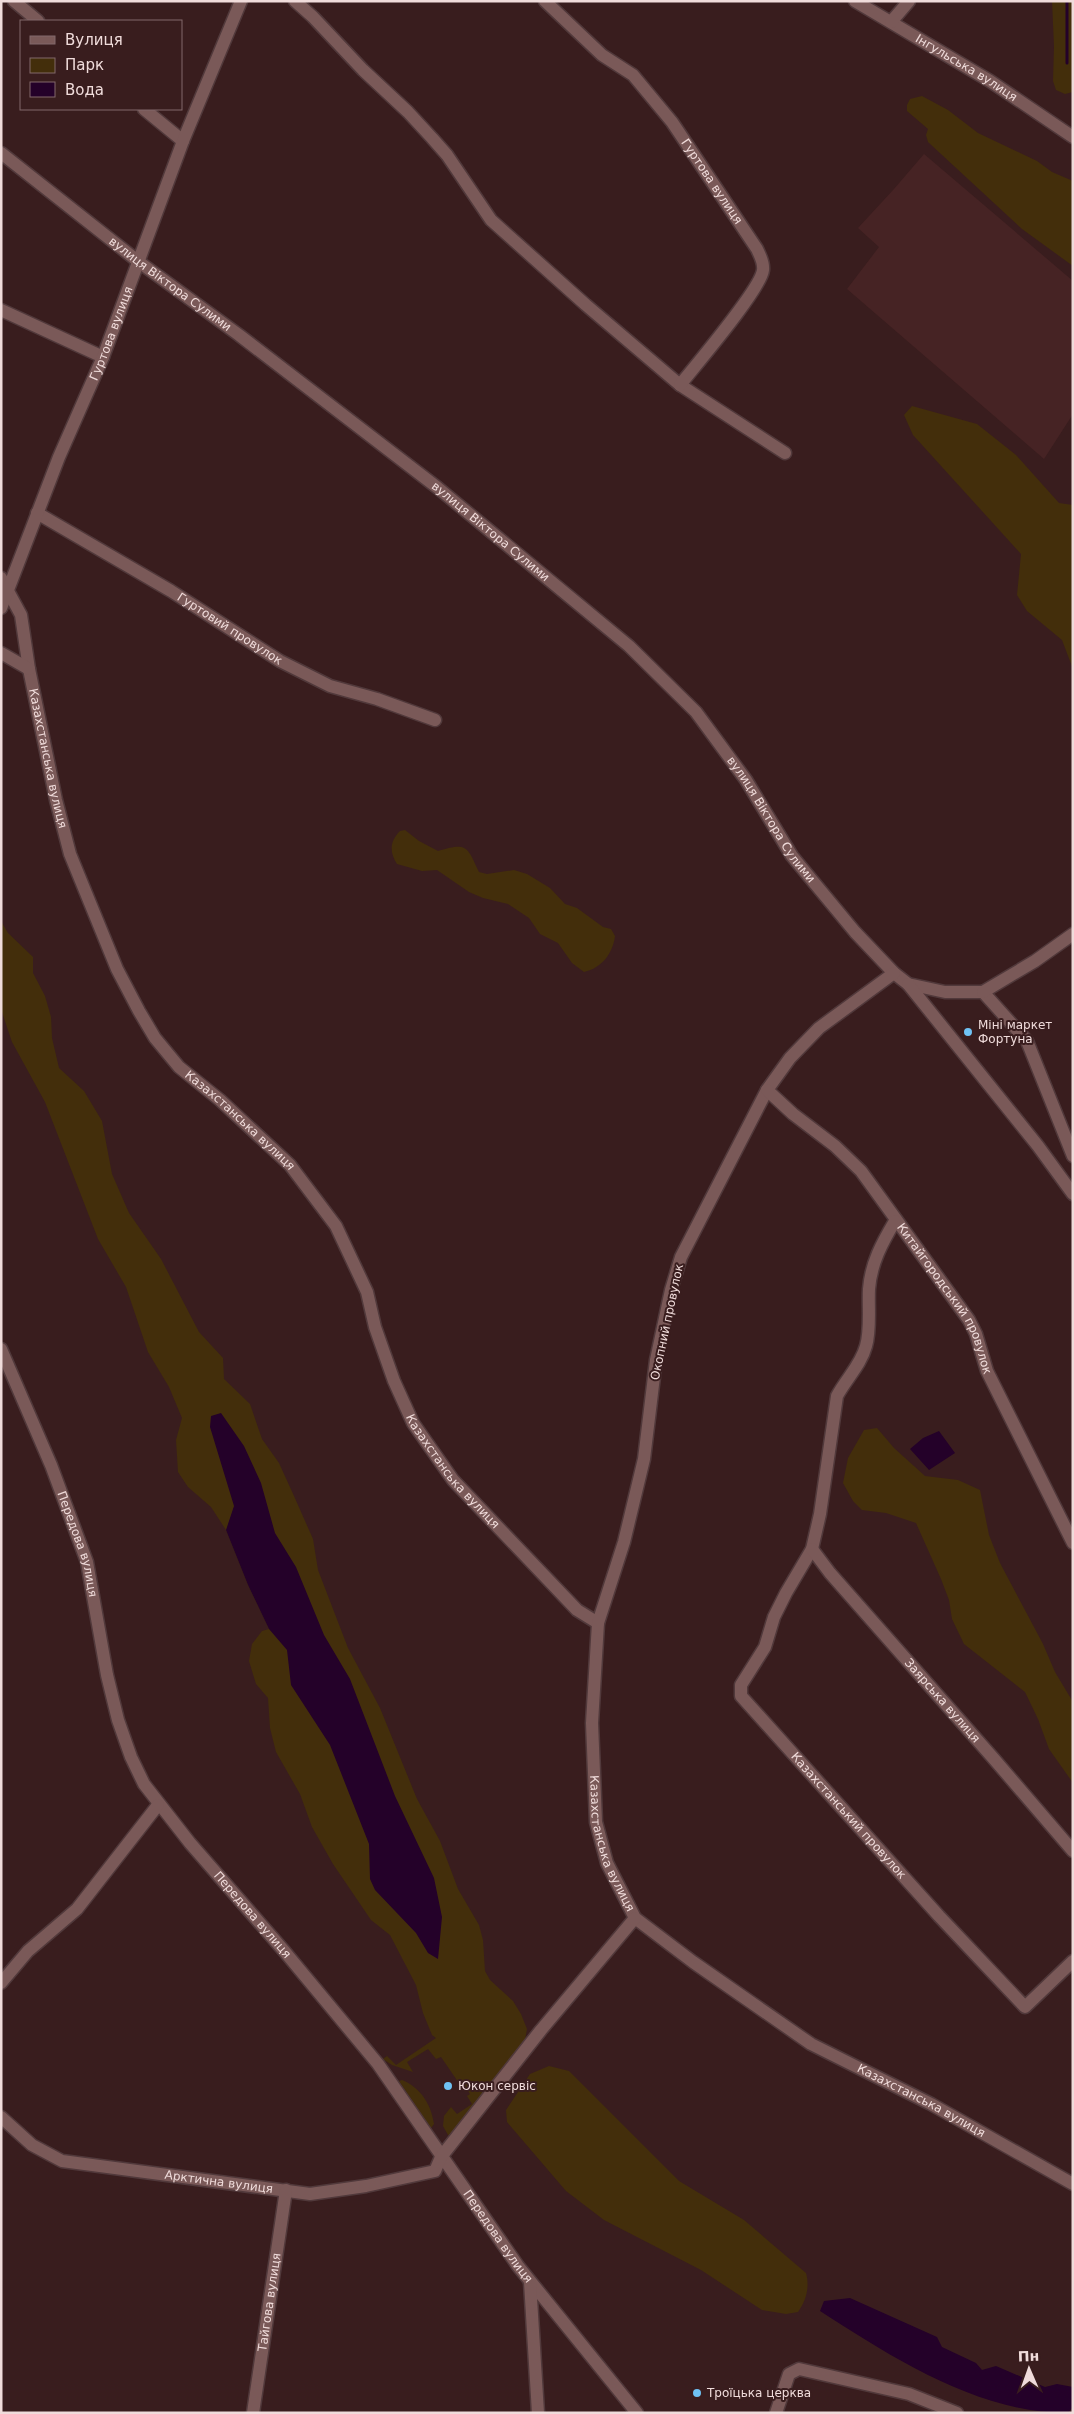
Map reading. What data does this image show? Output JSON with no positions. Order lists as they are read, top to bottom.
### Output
{
  "streets": {
    "street": [
      "Інгульська вулиця",
      "Гуртова вулиця",
      "вулиця Віктора Сулими",
      "Гуртовий провулок",
      "Казахстанська вулиця",
      "Китайгородський провулок",
      "Окопний провулок",
      "Передова вулиця",
      "Заярська вулиця",
      "Казахстанський провулок",
      "Арктична вулиця",
      "Тайгова вулиця"
    ]
  },
  "crossings": [
    ["Гуртова вулиця", "вулиця Віктора Сулими"],
    ["Гуртова вулиця", "Гуртовий провулок"],
    ["Гуртова вулиця", "Казахстанська вулиця"],
    ["вулиця Віктора Сулими", "Окопний провулок"],
    ["Казахстанська вулиця", "Окопний провулок"],
    ["Китайгородський провулок", "Окопний провулок"],
    ["Передова вулиця", "Арктична вулиця"],
    ["Заярська вулиця", "Казахстанський провулок"],
    ["Арктична вулиця", "Тайгова вулиця"]
  ],
  "places": ["Міні маркет Фортуна", "Юкон сервіс", "Троїцька церква"],
  "legend": ["Вулиця", "Парк", "Вода"],
  "north": "top"
}
